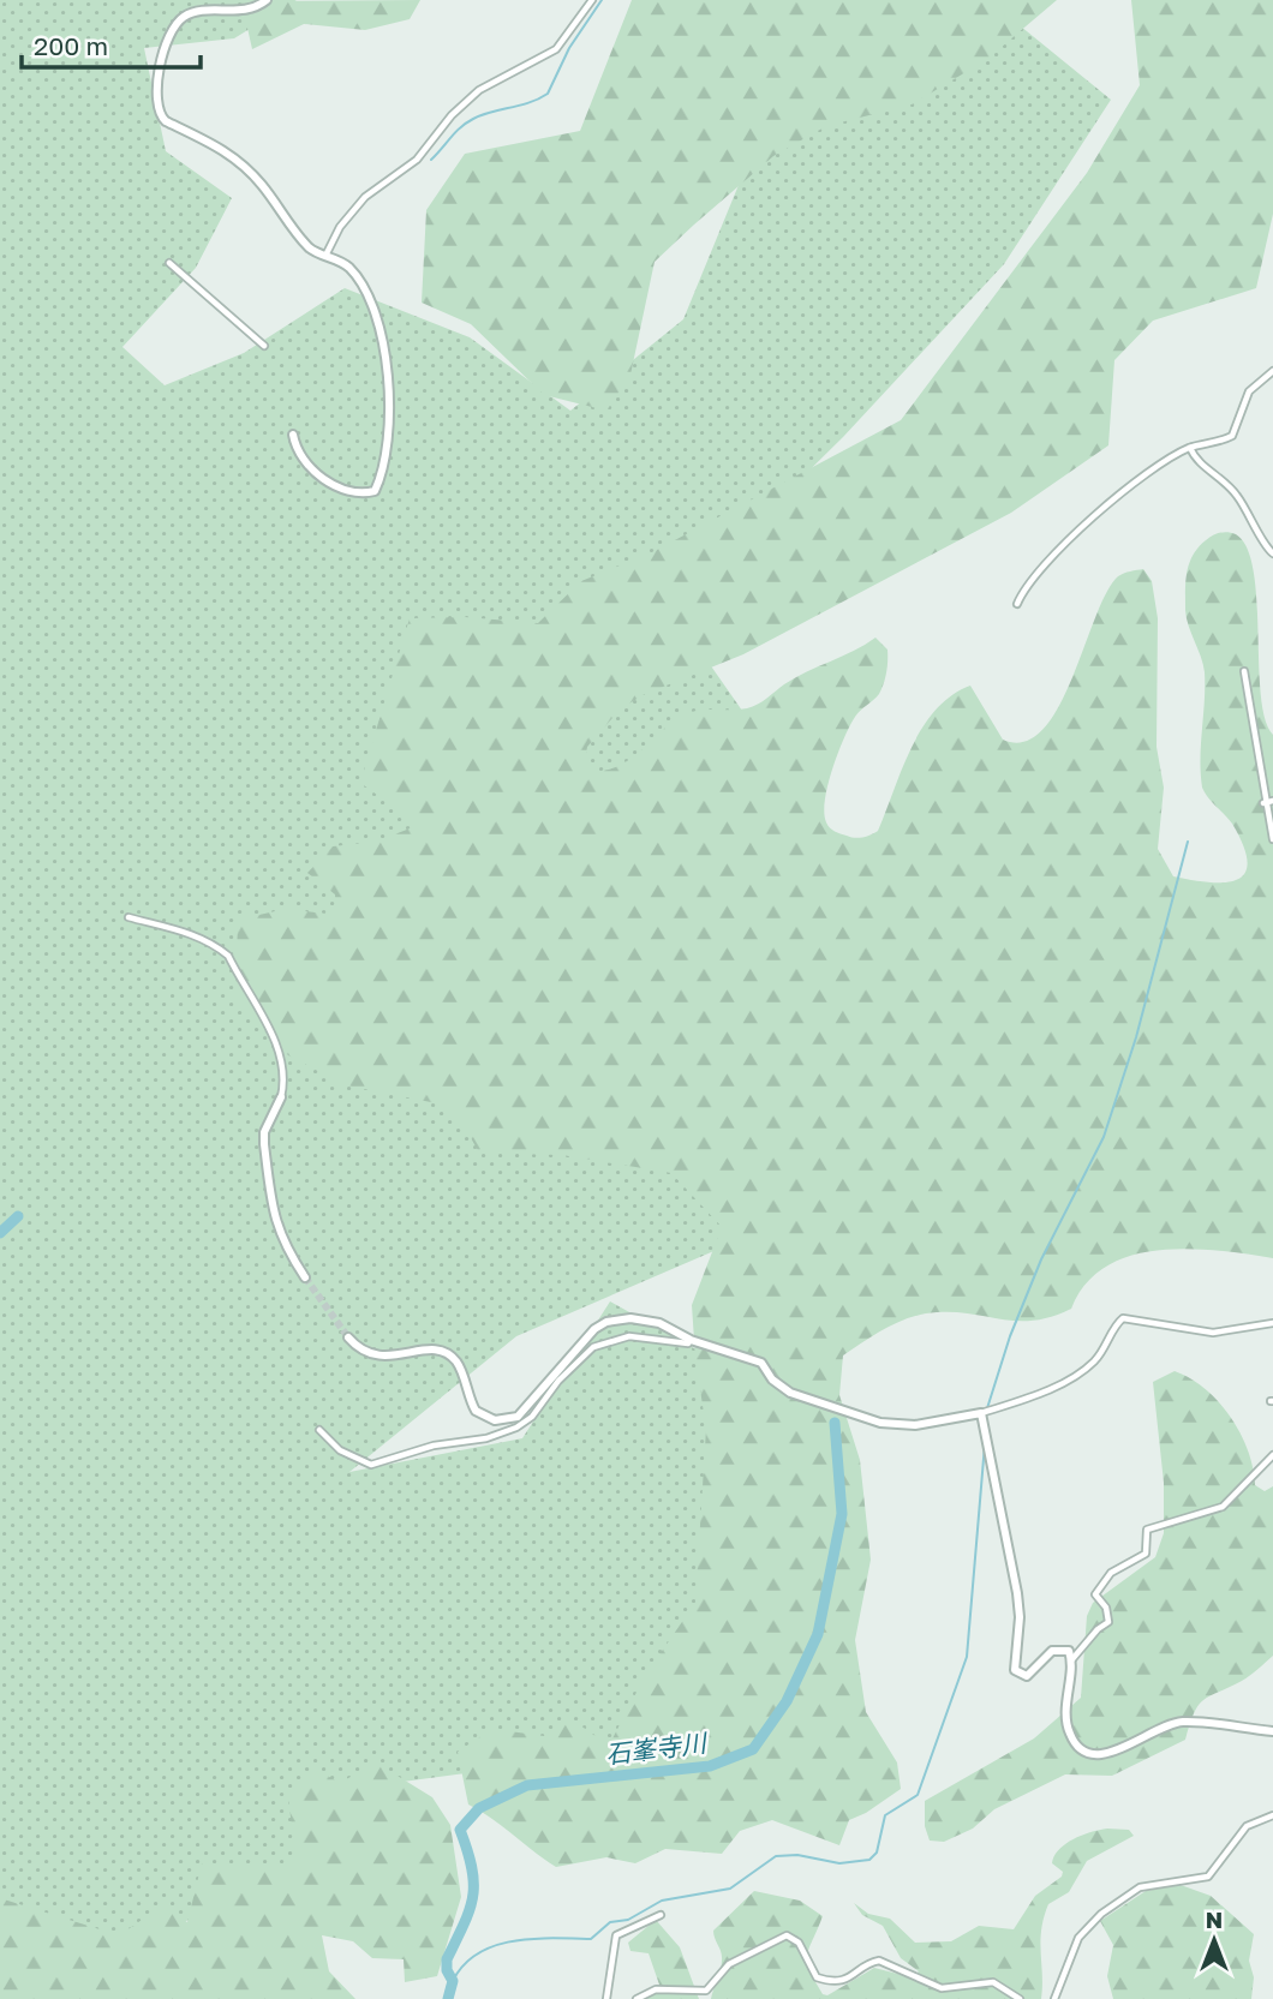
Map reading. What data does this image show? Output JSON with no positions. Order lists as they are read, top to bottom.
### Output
{
  "water": ["石峯寺川"],
  "scale_bar": "200 m",
  "north": "top"
}
